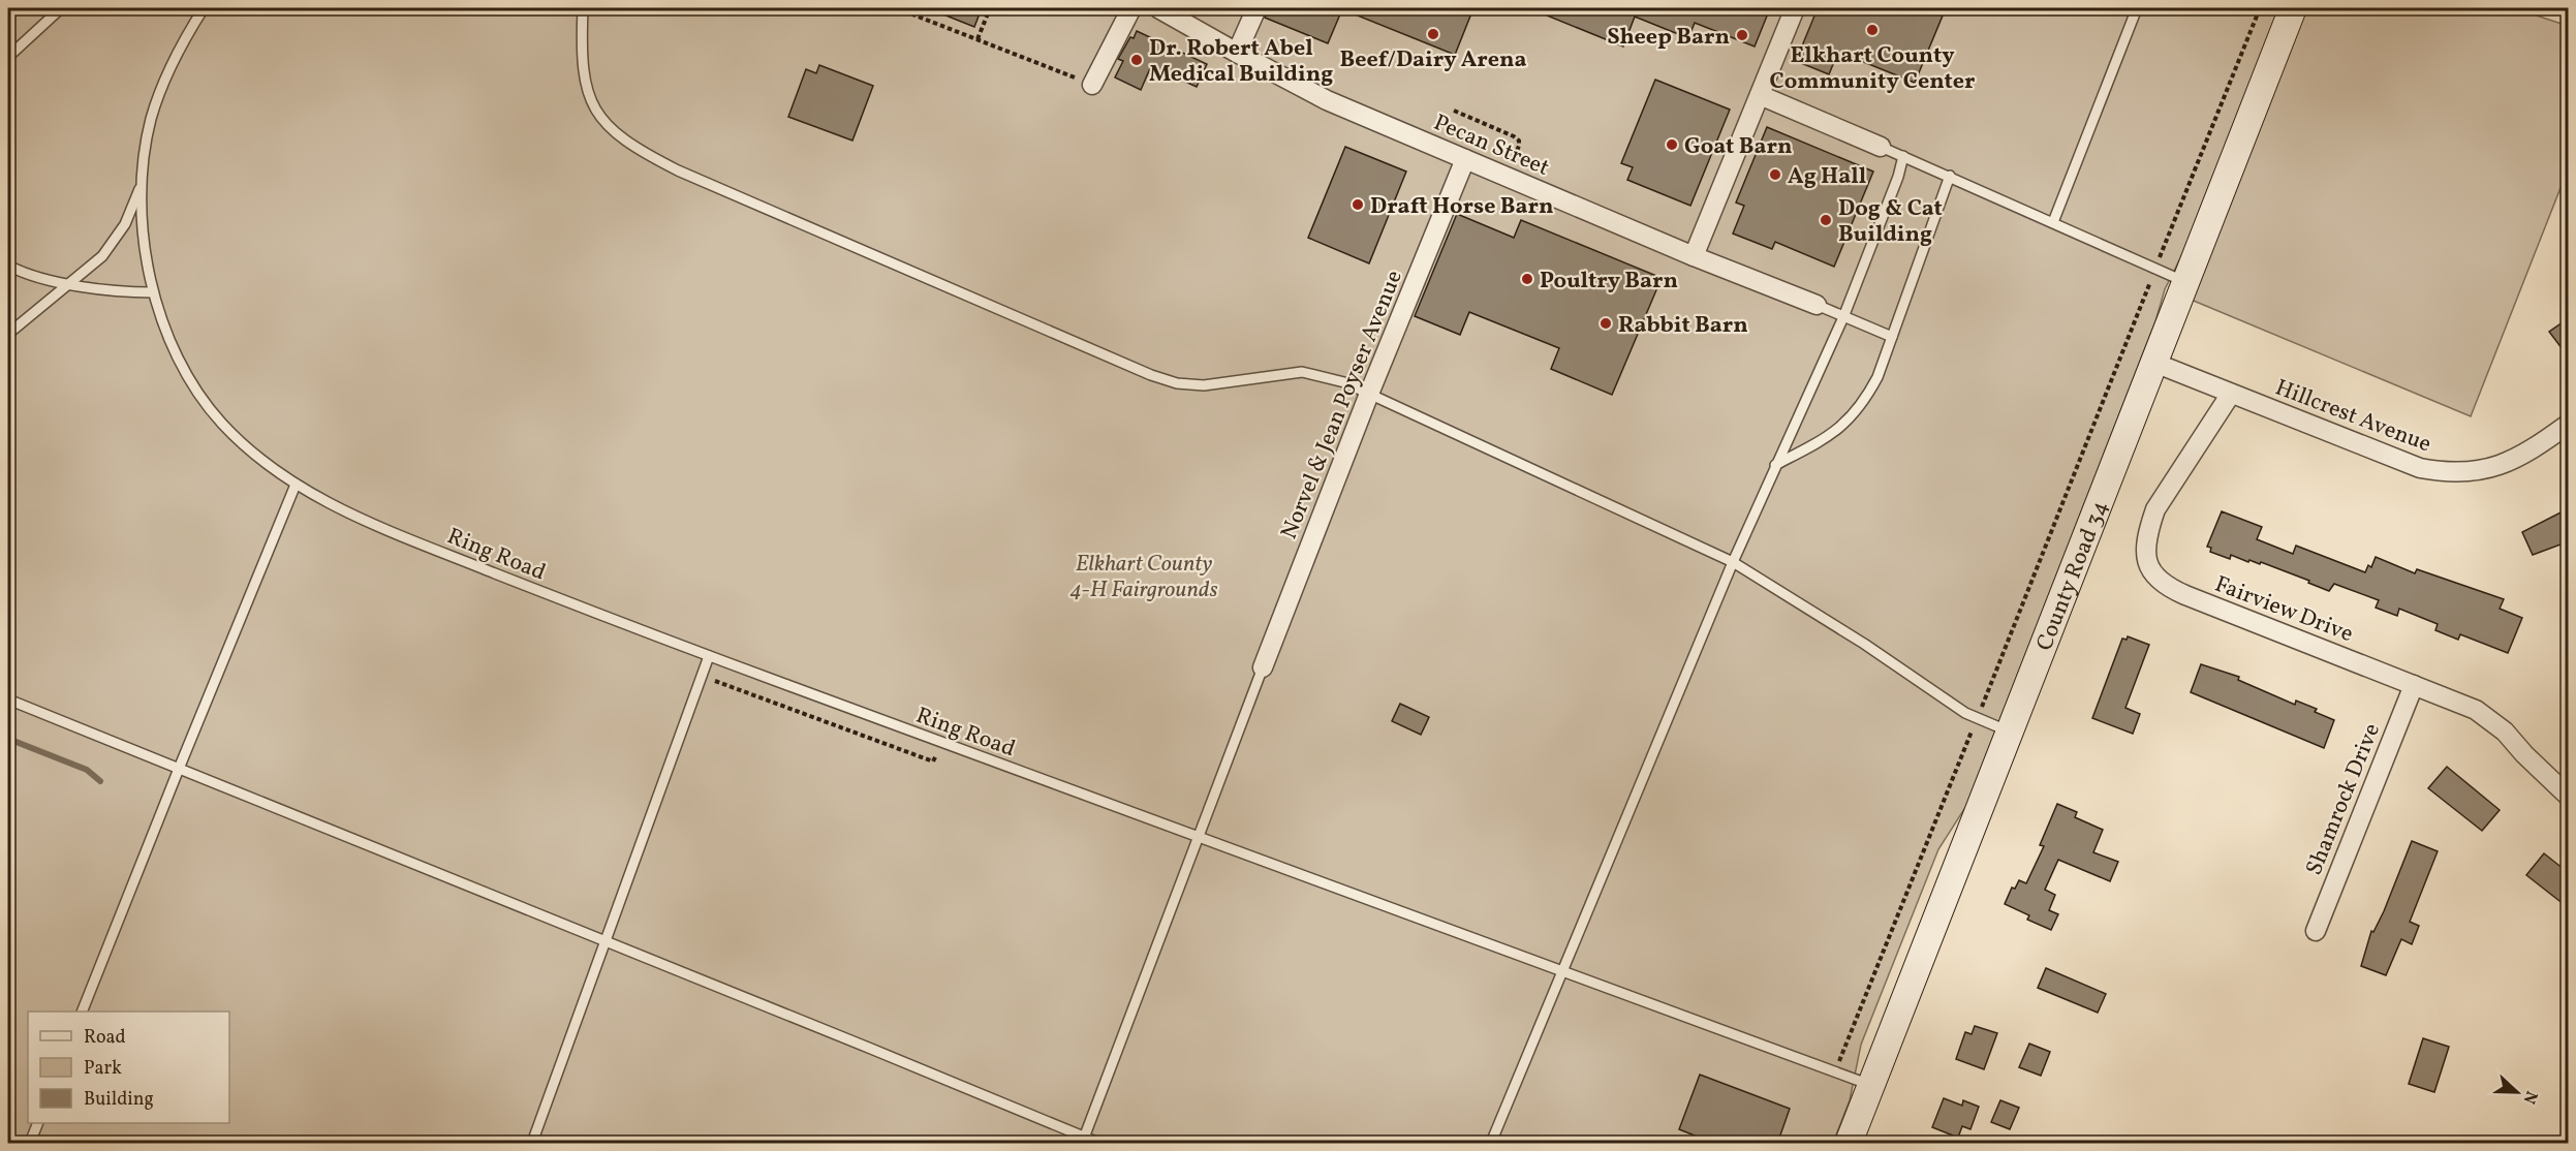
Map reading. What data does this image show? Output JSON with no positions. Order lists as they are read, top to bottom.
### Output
{
  "streets": {
    "street": [
      "Pecan Street",
      "Norvel & Jean Poyser Avenue",
      "Hillcrest Avenue",
      "County Road 34",
      "Fairview Drive",
      "Shamrock Drive"
    ],
    "lane": ["Ring Road"]
  },
  "crossings": [
    ["Pecan Street", "Norvel & Jean Poyser Avenue"],
    ["Hillcrest Avenue", "County Road 34"],
    ["Hillcrest Avenue", "Fairview Drive"],
    ["Ring Road", "County Road 34"],
    ["Fairview Drive", "Shamrock Drive"]
  ],
  "parks": ["Elkhart County 4-H Fairgrounds"],
  "places": [
    "Elkhart County Community Center",
    "Beef/Dairy Arena",
    "Sheep Barn",
    "Dr. Robert Abel Medical Building",
    "Goat Barn",
    "Ag Hall",
    "Draft Horse Barn",
    "Dog & Cat Building",
    "Poultry Barn",
    "Rabbit Barn"
  ],
  "legend": ["Road", "Park", "Building"],
  "north": "right"
}
